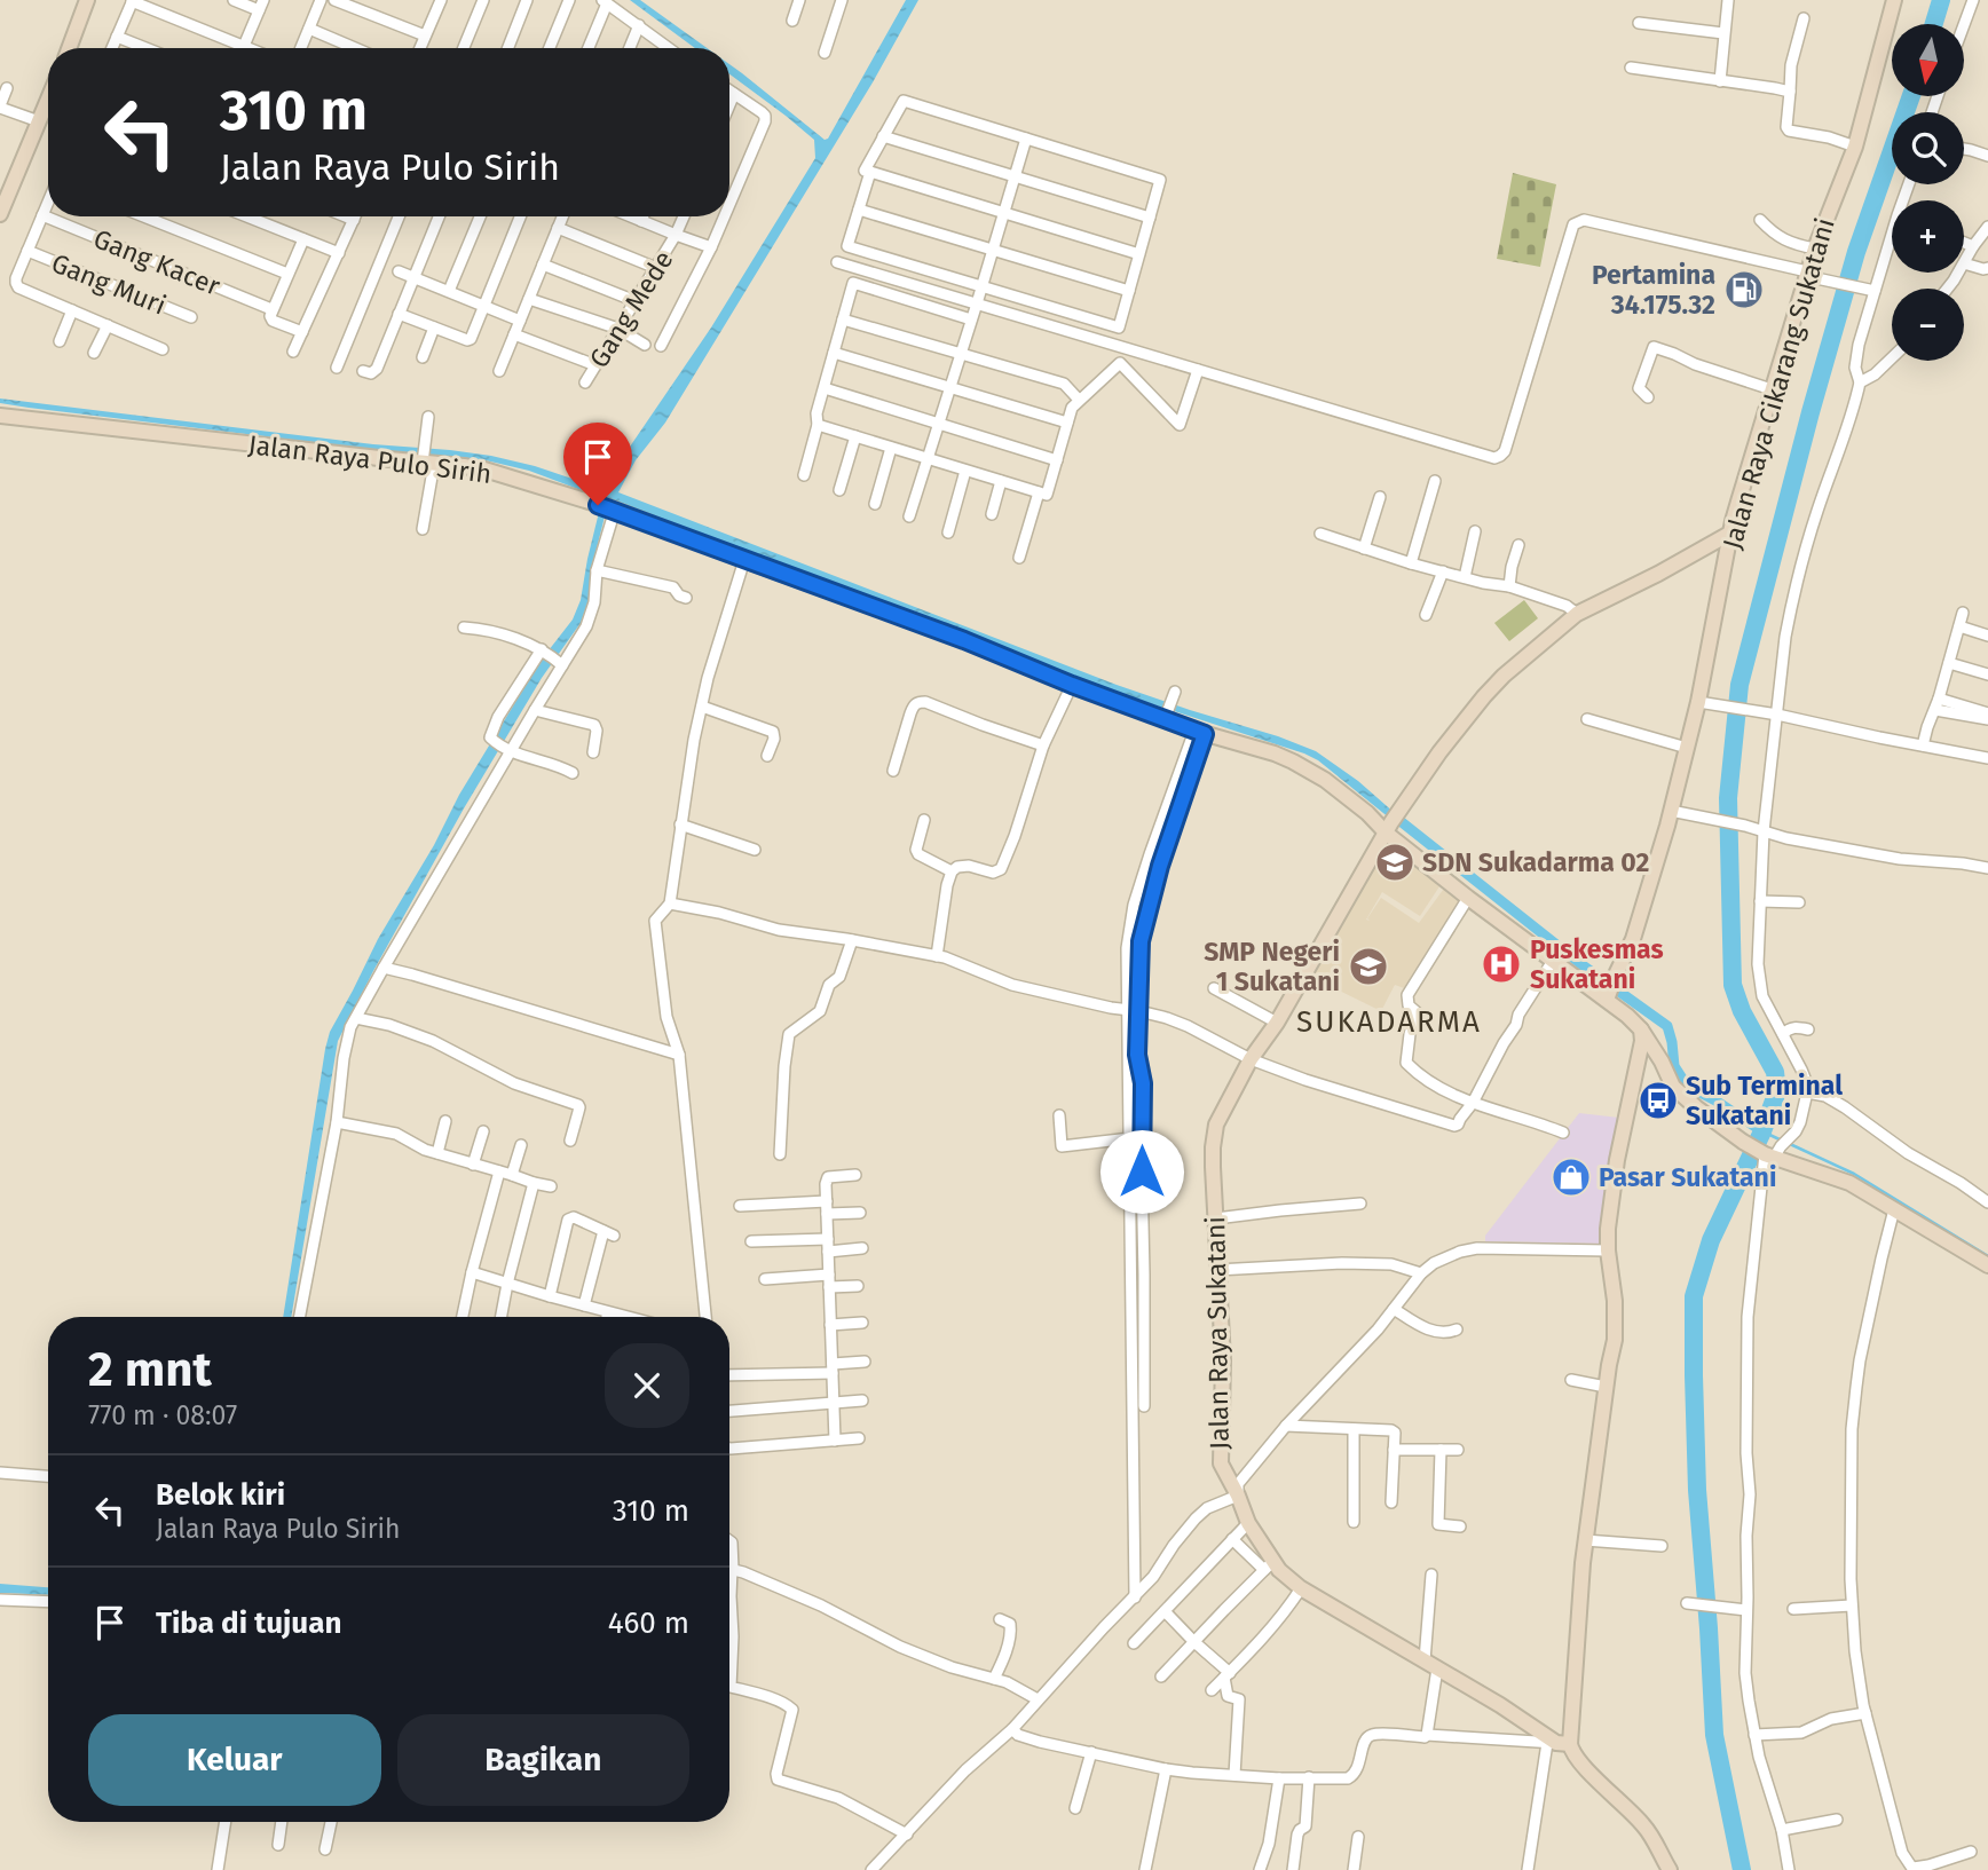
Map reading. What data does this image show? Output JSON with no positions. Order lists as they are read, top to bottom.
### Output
{
  "streets": {
    "street": [
      "Gang Kacer",
      "Gang Muri",
      "Gang Mede",
      "Jalan Raya Cikarang Sukatani",
      "Jalan Raya Pulo Sirih",
      "Jalan Raya Sukatani"
    ]
  },
  "crossings": [
    ["Jalan Raya Cikarang Sukatani", "Jalan Raya Sukatani"],
    ["Jalan Raya Pulo Sirih", "Jalan Raya Sukatani"]
  ],
  "districts": ["SUKADARMA"],
  "places": {
    "fuel station": ["Pertamina 34.175.32"],
    "school or university": ["SDN Sukadarma 02", "SMP Negeri 1 Sukatani"],
    "hospital": ["Puskesmas Sukatani"],
    "bus stop": ["Sub Terminal Sukatani"],
    "shop": ["Pasar Sukatani"]
  },
  "north": "bottom",
  "page": {
    "map_buttons": ["+", "−"],
    "turn": ["310 m", "Jalan Raya Pulo Sirih"],
    "heading": ["2 mnt", "770 m · 08:07"],
    "list": [
      {
        "name": "Belok kiri",
        "note": "Jalan Raya Pulo Sirih",
        "value": "310 m"
      },
      {
        "name": "Tiba di tujuan",
        "value": "460 m"
      }
    ],
    "buttons": ["Keluar", "Bagikan"]
  }
}
